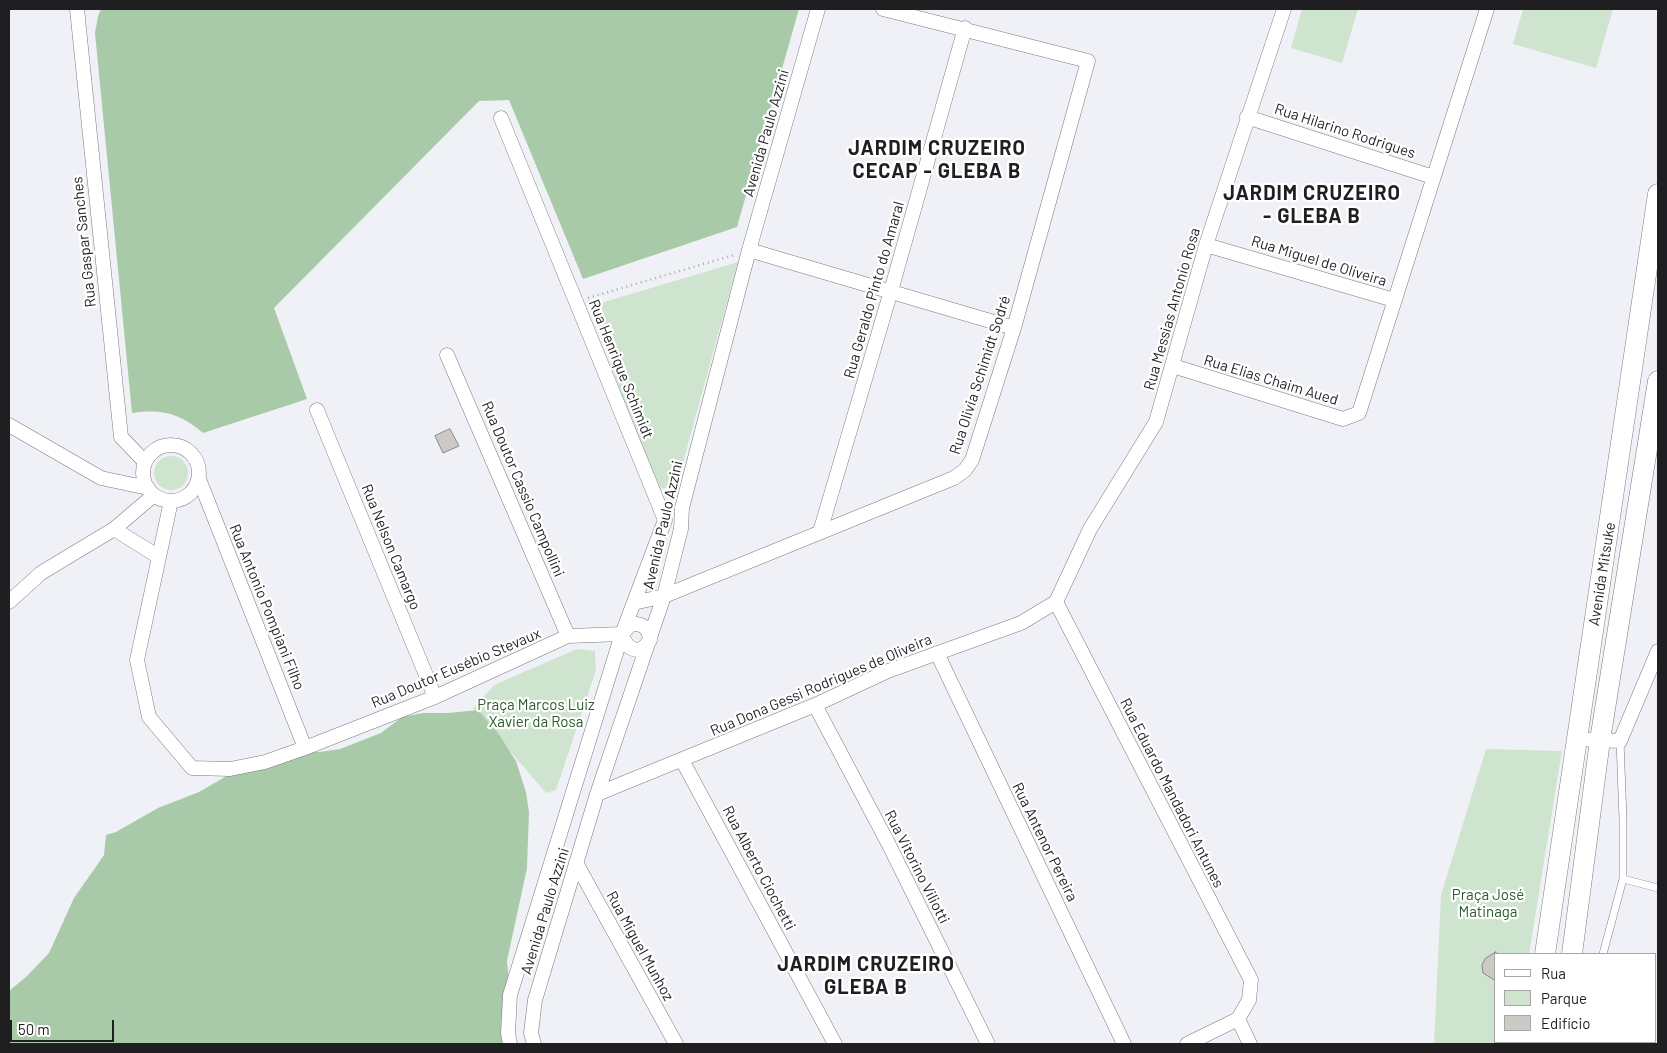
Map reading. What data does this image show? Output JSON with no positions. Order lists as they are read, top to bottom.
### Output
{
  "streets": {
    "main road": ["Avenida Mitsuke"],
    "street": [
      "Rua Hilarino Rodrigues",
      "Avenida Paulo Azzini",
      "Rua Gaspar Sanches",
      "Rua Miguel de Oliveira",
      "Rua Geraldo Pinto do Amaral",
      "Rua Messias Antonio Rosa",
      "Rua Henrique Schimidt",
      "Rua Olivia Schimidt Sodré",
      "Rua Elias Chaim Aued",
      "Rua Doutor Cassio Campollini",
      "Rua Nelson Camargo",
      "Rua Antonio Pompiani Filho",
      "Rua Doutor Eusébio Stevaux",
      "Rua Dona Gessi Rodrigues de Oliveira",
      "Rua Eduardo Mandadori Antunes",
      "Rua Antenor Pereira",
      "Rua Vitorino Viliotti",
      "Rua Alberto Ciochetti",
      "Rua Miguel Munhoz"
    ]
  },
  "crossings": [
    ["Rua Hilarino Rodrigues", "Rua Messias Antonio Rosa"],
    ["Avenida Paulo Azzini", "Rua Olivia Schimidt Sodré"],
    ["Avenida Paulo Azzini", "Rua Doutor Eusébio Stevaux"],
    ["Avenida Paulo Azzini", "Rua Dona Gessi Rodrigues de Oliveira"],
    ["Avenida Paulo Azzini", "Rua Miguel Munhoz"],
    ["Rua Gaspar Sanches", "Rua Antonio Pompiani Filho"],
    ["Rua Gaspar Sanches", "Rua Doutor Eusébio Stevaux"],
    ["Rua Miguel de Oliveira", "Rua Messias Antonio Rosa"],
    ["Rua Miguel de Oliveira", "Rua Elias Chaim Aued"],
    ["Rua Geraldo Pinto do Amaral", "Rua Olivia Schimidt Sodré"],
    ["Rua Messias Antonio Rosa", "Rua Elias Chaim Aued"],
    ["Rua Messias Antonio Rosa", "Rua Dona Gessi Rodrigues de Oliveira"],
    ["Rua Messias Antonio Rosa", "Rua Eduardo Mandadori Antunes"],
    ["Rua Doutor Cassio Campollini", "Rua Doutor Eusébio Stevaux"],
    ["Rua Nelson Camargo", "Rua Doutor Eusébio Stevaux"],
    ["Rua Antonio Pompiani Filho", "Rua Doutor Eusébio Stevaux"],
    ["Rua Dona Gessi Rodrigues de Oliveira", "Rua Eduardo Mandadori Antunes"],
    ["Rua Dona Gessi Rodrigues de Oliveira", "Rua Antenor Pereira"],
    ["Rua Dona Gessi Rodrigues de Oliveira", "Rua Vitorino Viliotti"],
    ["Rua Dona Gessi Rodrigues de Oliveira", "Rua Alberto Ciochetti"]
  ],
  "districts": ["JARDIM CRUZEIRO CECAP - GLEBA B", "JARDIM CRUZEIRO - GLEBA B", "JARDIM CRUZEIRO GLEBA B"],
  "parks": ["Praça Marcos Luiz Xavier da Rosa", "Praça José Matinaga"],
  "legend": ["Rua", "Parque", "Edifício"],
  "scale_bar": "50 m"
}
